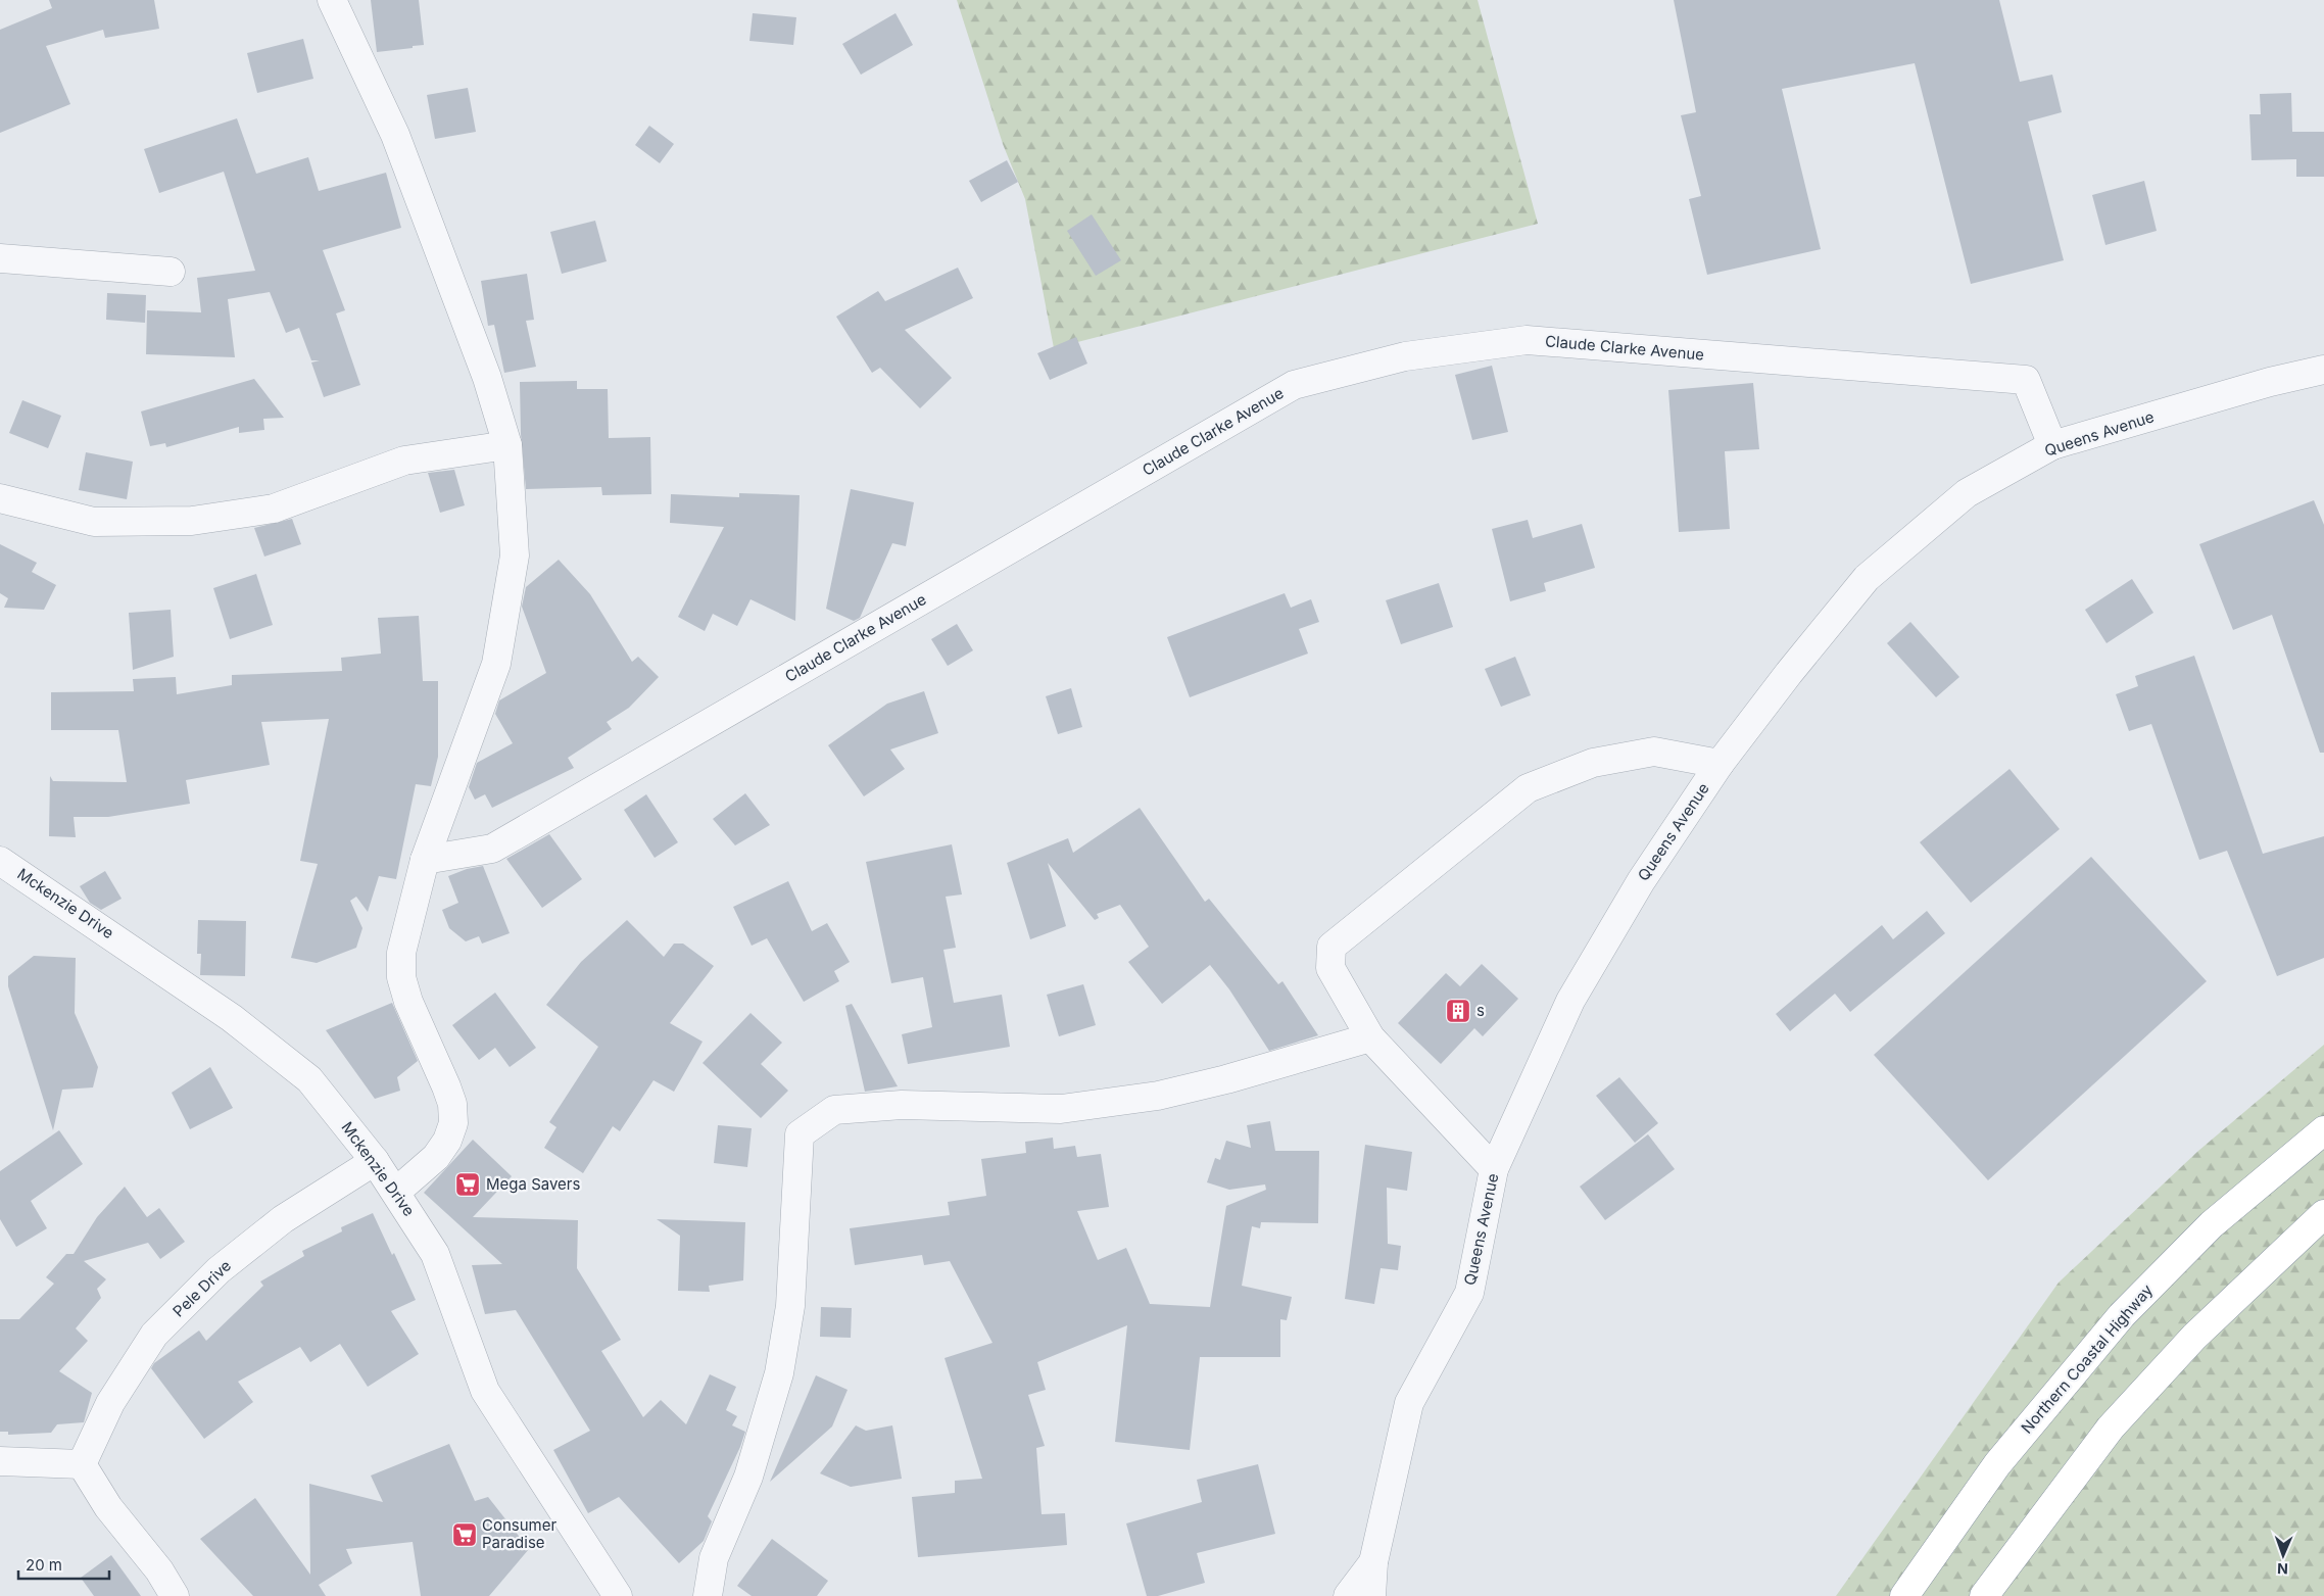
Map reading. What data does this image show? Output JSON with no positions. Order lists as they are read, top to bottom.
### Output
{
  "streets": {
    "highway": ["Northern Coastal Highway"],
    "street": [
      "Claude Clarke Avenue",
      "Queens Avenue",
      "Mckenzie Drive",
      "Pele Drive"
    ]
  },
  "crossings": [
    ["Claude Clarke Avenue", "Queens Avenue"],
    ["Mckenzie Drive", "Pele Drive"]
  ],
  "places": {
    "building": ["s"],
    "supermarket": ["Mega Savers", "Consumer Paradise"]
  },
  "scale_bar": "20 m",
  "north": "bottom"
}
